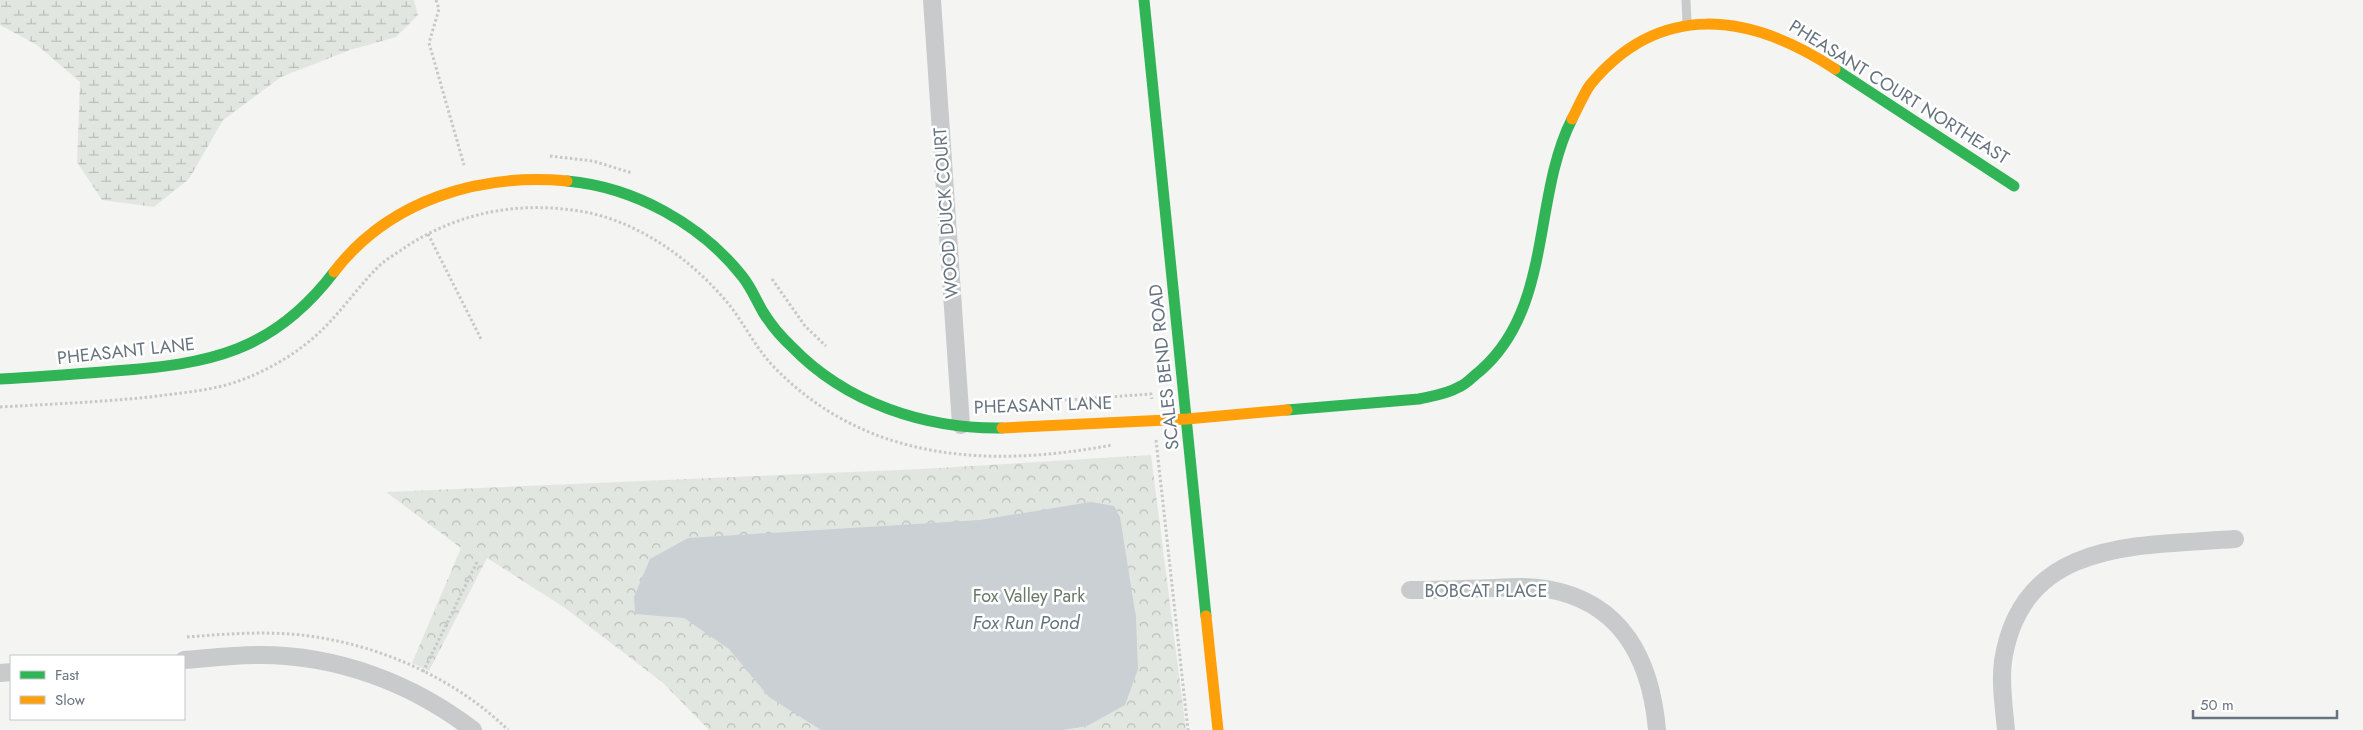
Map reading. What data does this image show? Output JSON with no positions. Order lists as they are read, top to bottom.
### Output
{
  "streets": {
    "street": [
      "PHEASANT COURT NORTHEAST",
      "WOOD DUCK COURT",
      "PHEASANT LANE",
      "SCALES BEND ROAD",
      "BOBCAT PLACE"
    ]
  },
  "crossings": [
    ["PHEASANT COURT NORTHEAST", "PHEASANT LANE"],
    ["PHEASANT COURT NORTHEAST", "SCALES BEND ROAD"],
    ["WOOD DUCK COURT", "PHEASANT LANE"],
    ["PHEASANT LANE", "SCALES BEND ROAD"]
  ],
  "water": ["Fox Run Pond"],
  "parks": ["Fox Valley Park"],
  "legend": ["Fast", "Slow"],
  "scale_bar": "50 m"
}
